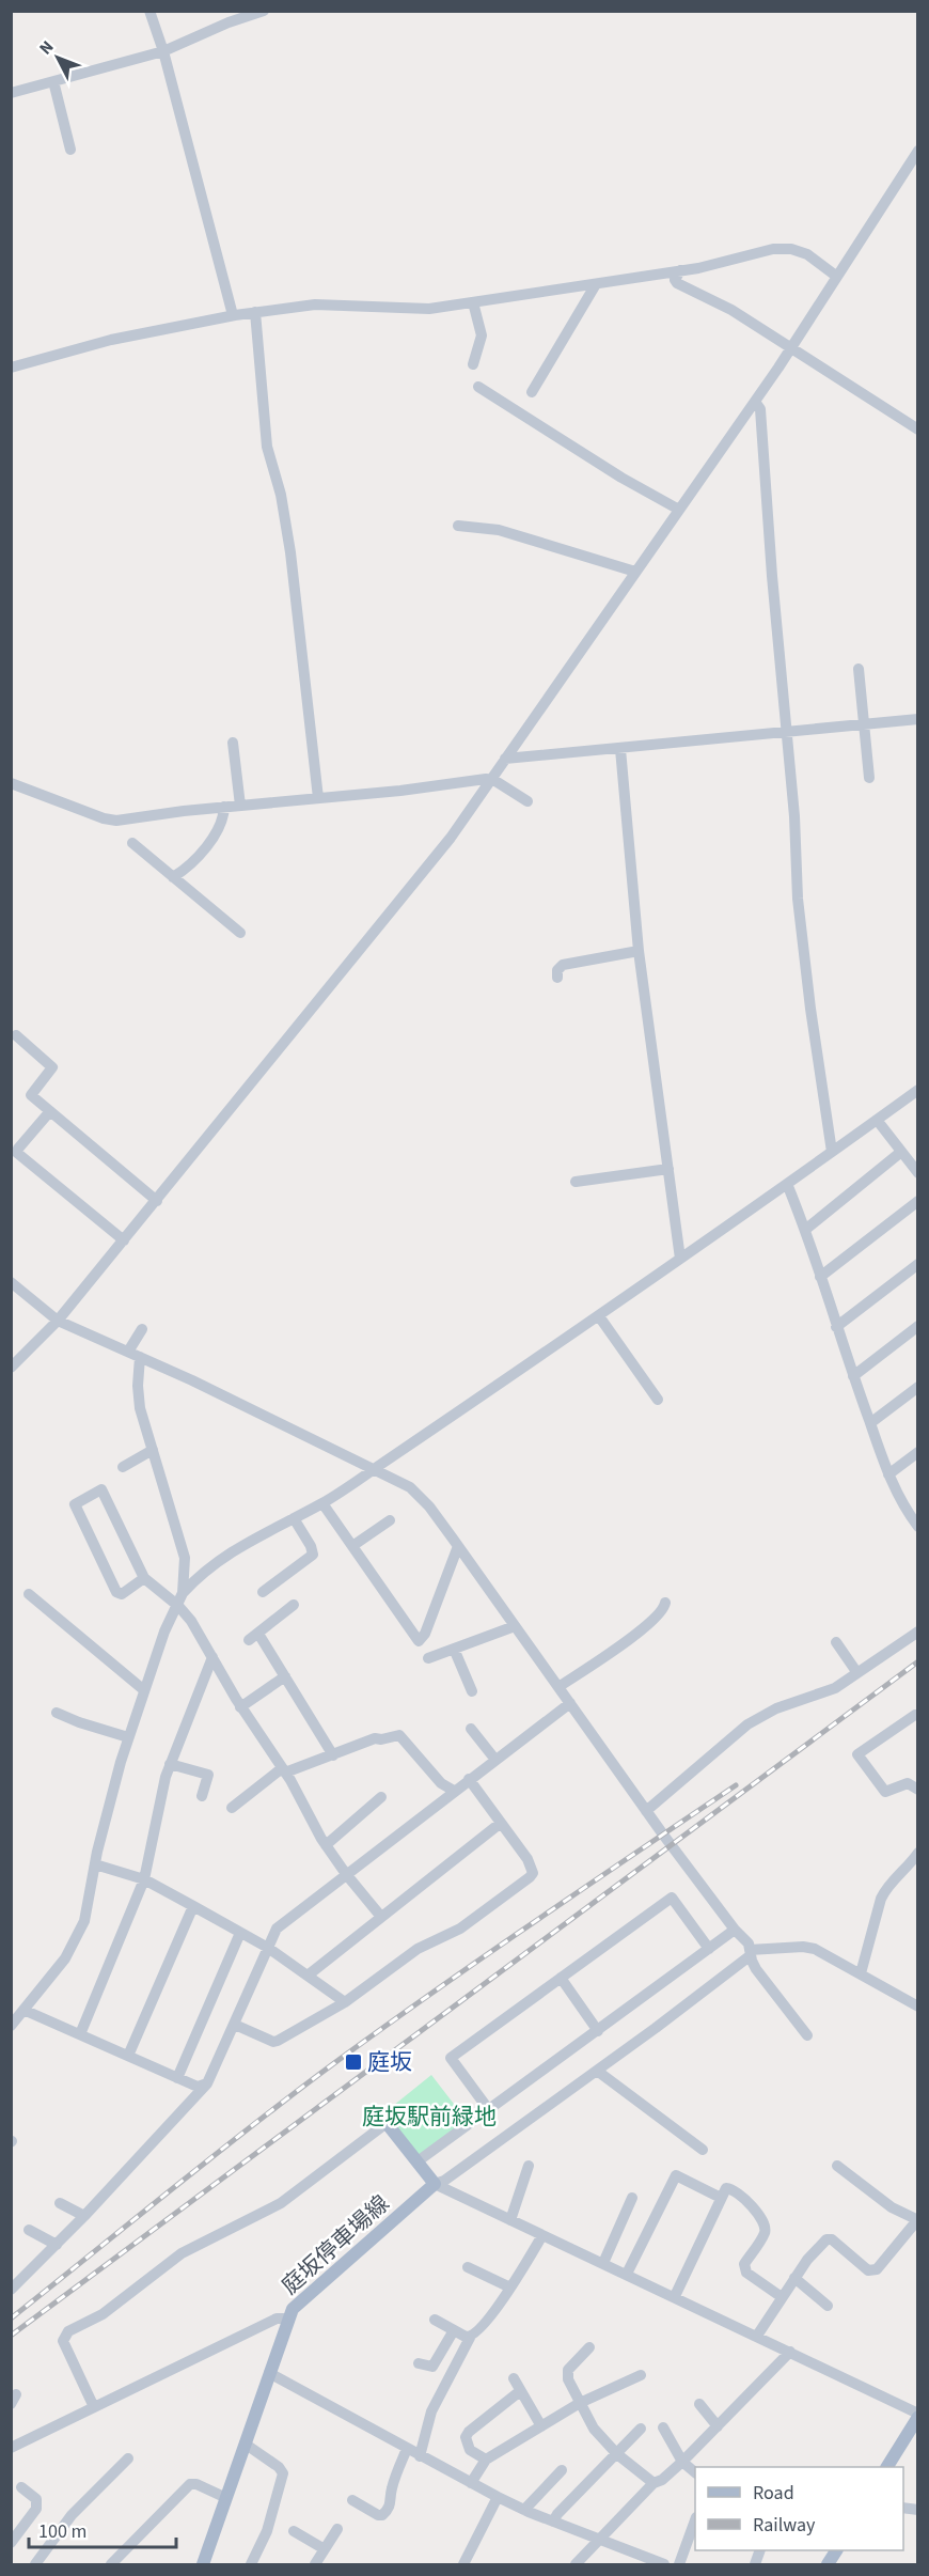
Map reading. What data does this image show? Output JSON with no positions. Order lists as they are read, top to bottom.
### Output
{
  "streets": {
    "main road": ["庭坂停車場線"]
  },
  "parks": ["庭坂駅前緑地"],
  "places": {
    "transit": ["庭坂"]
  },
  "legend": ["Road", "Railway"],
  "scale_bar": "100 m",
  "north": "top left"
}
